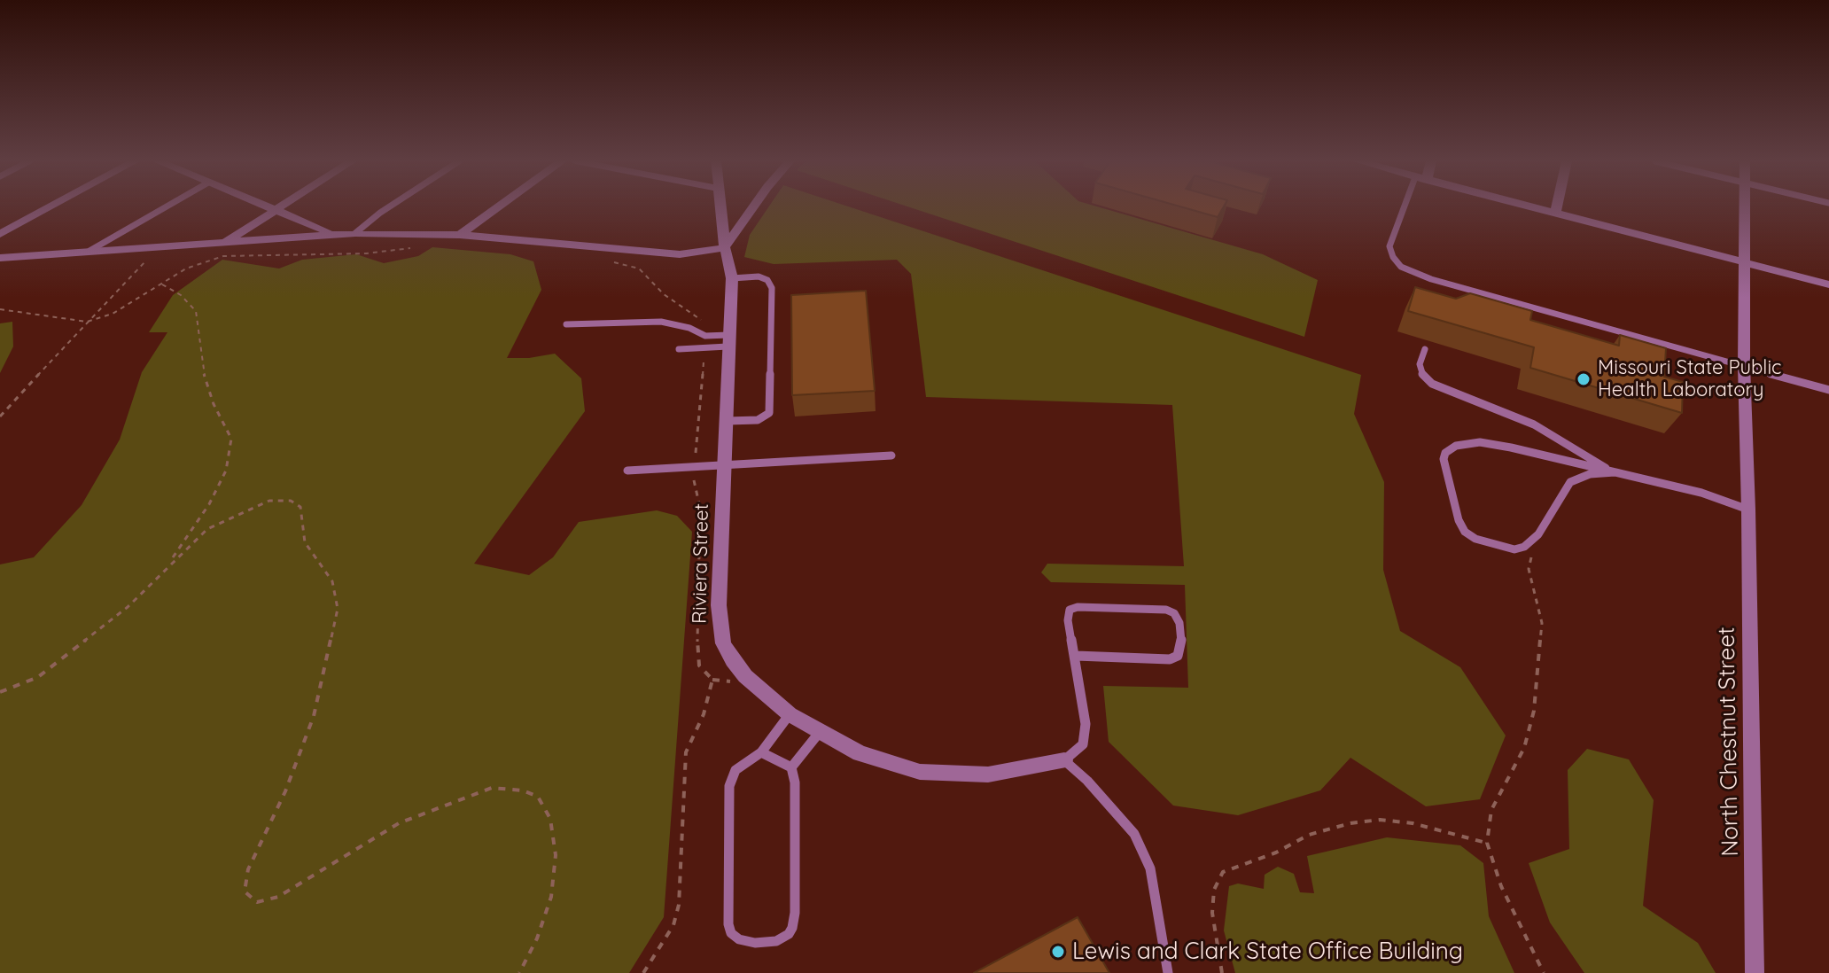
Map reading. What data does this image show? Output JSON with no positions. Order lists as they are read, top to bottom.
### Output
{
  "streets": {
    "street": ["Riviera Street", "North Chestnut Street"]
  },
  "places": ["Missouri State Public Health Laboratory", "Lewis and Clark State Office Building"]
}
